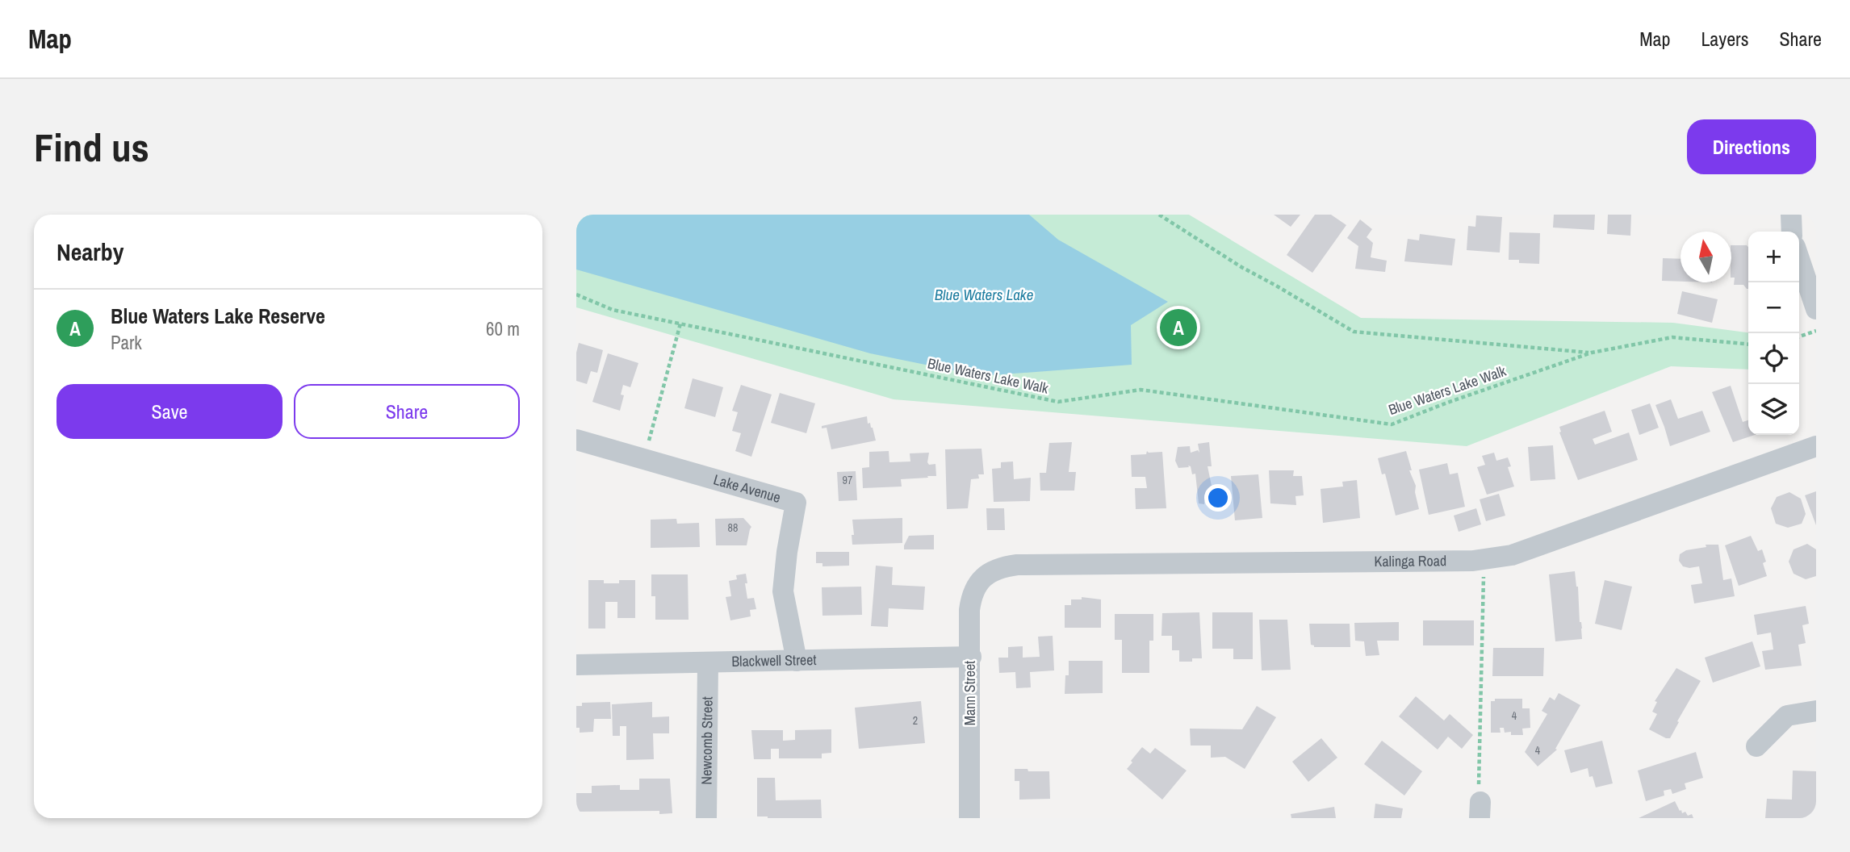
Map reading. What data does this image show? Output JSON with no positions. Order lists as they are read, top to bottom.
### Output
{
  "streets": {
    "street": [
      "Lake Avenue",
      "Kalinga Road",
      "Blackwell Street",
      "Mann Street",
      "Newcomb Street"
    ],
    "path": ["Blue Waters Lake Walk"]
  },
  "crossings": [
    ["Lake Avenue", "Blackwell Street"],
    ["Kalinga Road", "Mann Street"],
    ["Blackwell Street", "Mann Street"],
    ["Blackwell Street", "Newcomb Street"]
  ],
  "water": ["Blue Waters Lake"],
  "house_numbers": [
    "97",
    "88",
    "4",
    "2",
    "4"
  ],
  "north": "top",
  "page": {
    "header": "Map",
    "nav": ["Map", "Layers", "Share"],
    "buttons": [
      "Directions",
      ["Save", "Share"]
    ],
    "title": "Find us",
    "heading": "Nearby",
    "map_buttons": ["+", "−"],
    "list": [
      {
        "mark": "A",
        "name": "Blue Waters Lake Reserve",
        "note": "Park",
        "value": "60 m"
      }
    ],
    "pins": "A"
  }
}
